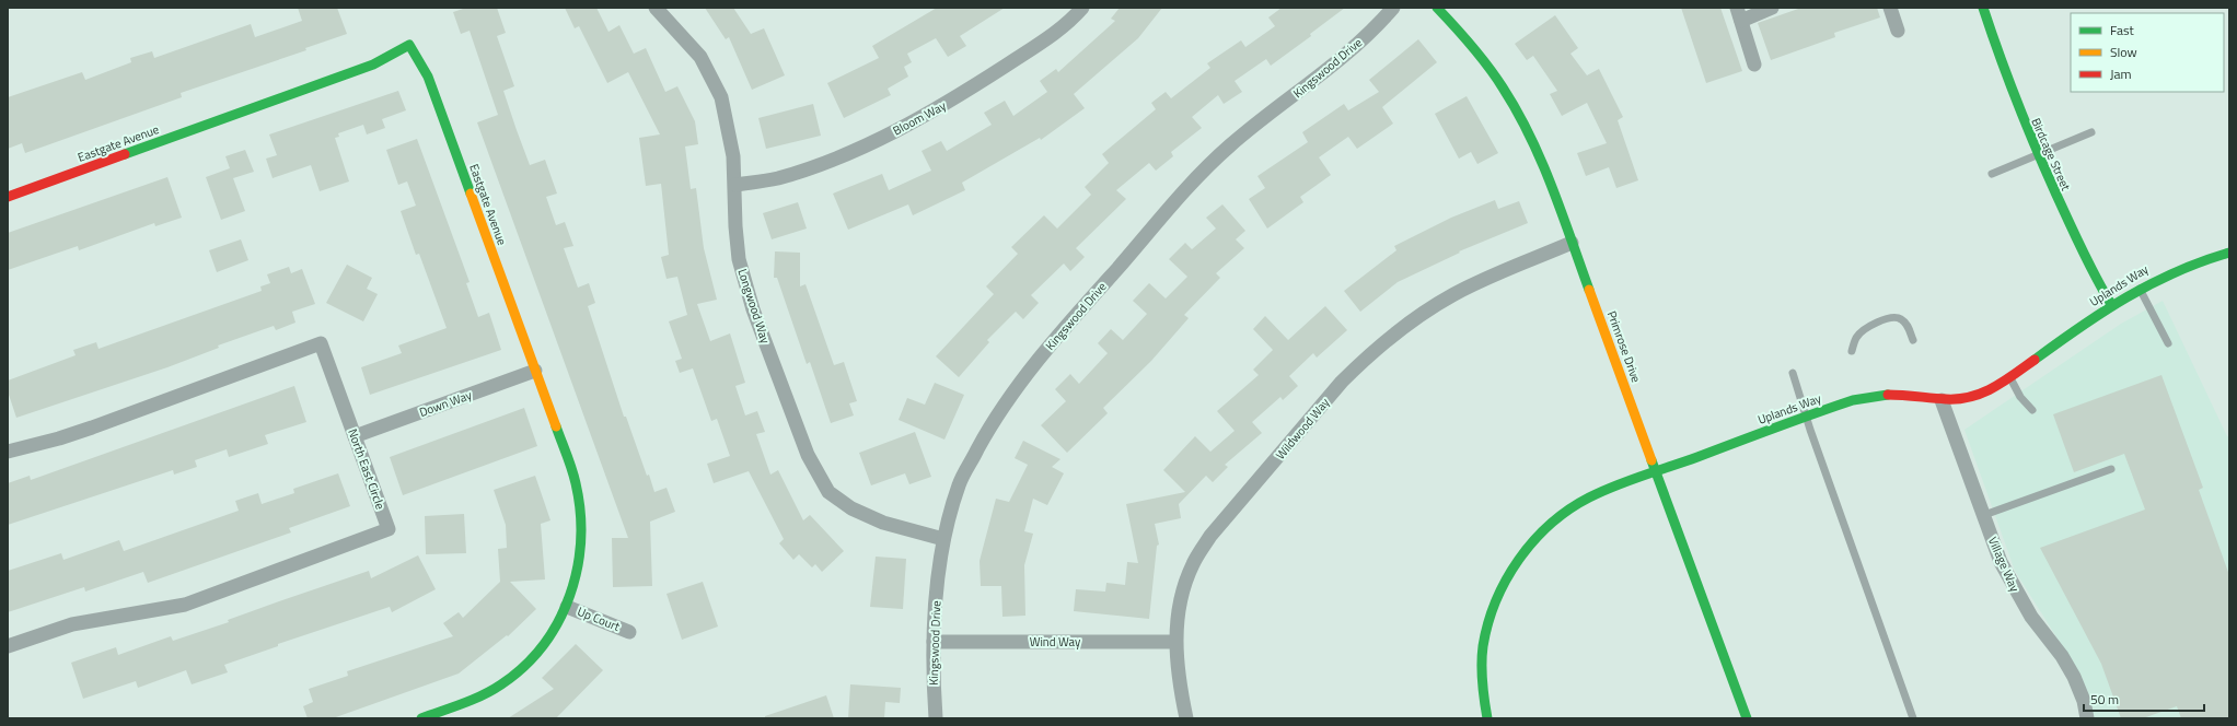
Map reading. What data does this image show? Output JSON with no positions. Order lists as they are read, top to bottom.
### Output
{
  "streets": {
    "street": [
      "Kingswood Drive",
      "Bloom Way",
      "Eastgate Avenue",
      "Birdcage Street",
      "Uplands Way",
      "Longwood Way",
      "Primrose Drive",
      "Down Way",
      "Wildwood Way",
      "North East Circle",
      "Village Way",
      "Up Court",
      "Wind Way"
    ]
  },
  "crossings": [
    ["Kingswood Drive", "Longwood Way"],
    ["Kingswood Drive", "Wind Way"],
    ["Bloom Way", "Longwood Way"],
    ["Eastgate Avenue", "Down Way"],
    ["Eastgate Avenue", "Up Court"],
    ["Birdcage Street", "Uplands Way"],
    ["Uplands Way", "Primrose Drive"],
    ["Uplands Way", "Village Way"],
    ["Primrose Drive", "Wildwood Way"],
    ["Down Way", "North East Circle"],
    ["Wildwood Way", "Wind Way"]
  ],
  "legend": ["Fast", "Slow", "Jam"],
  "scale_bar": "50 m"
}
